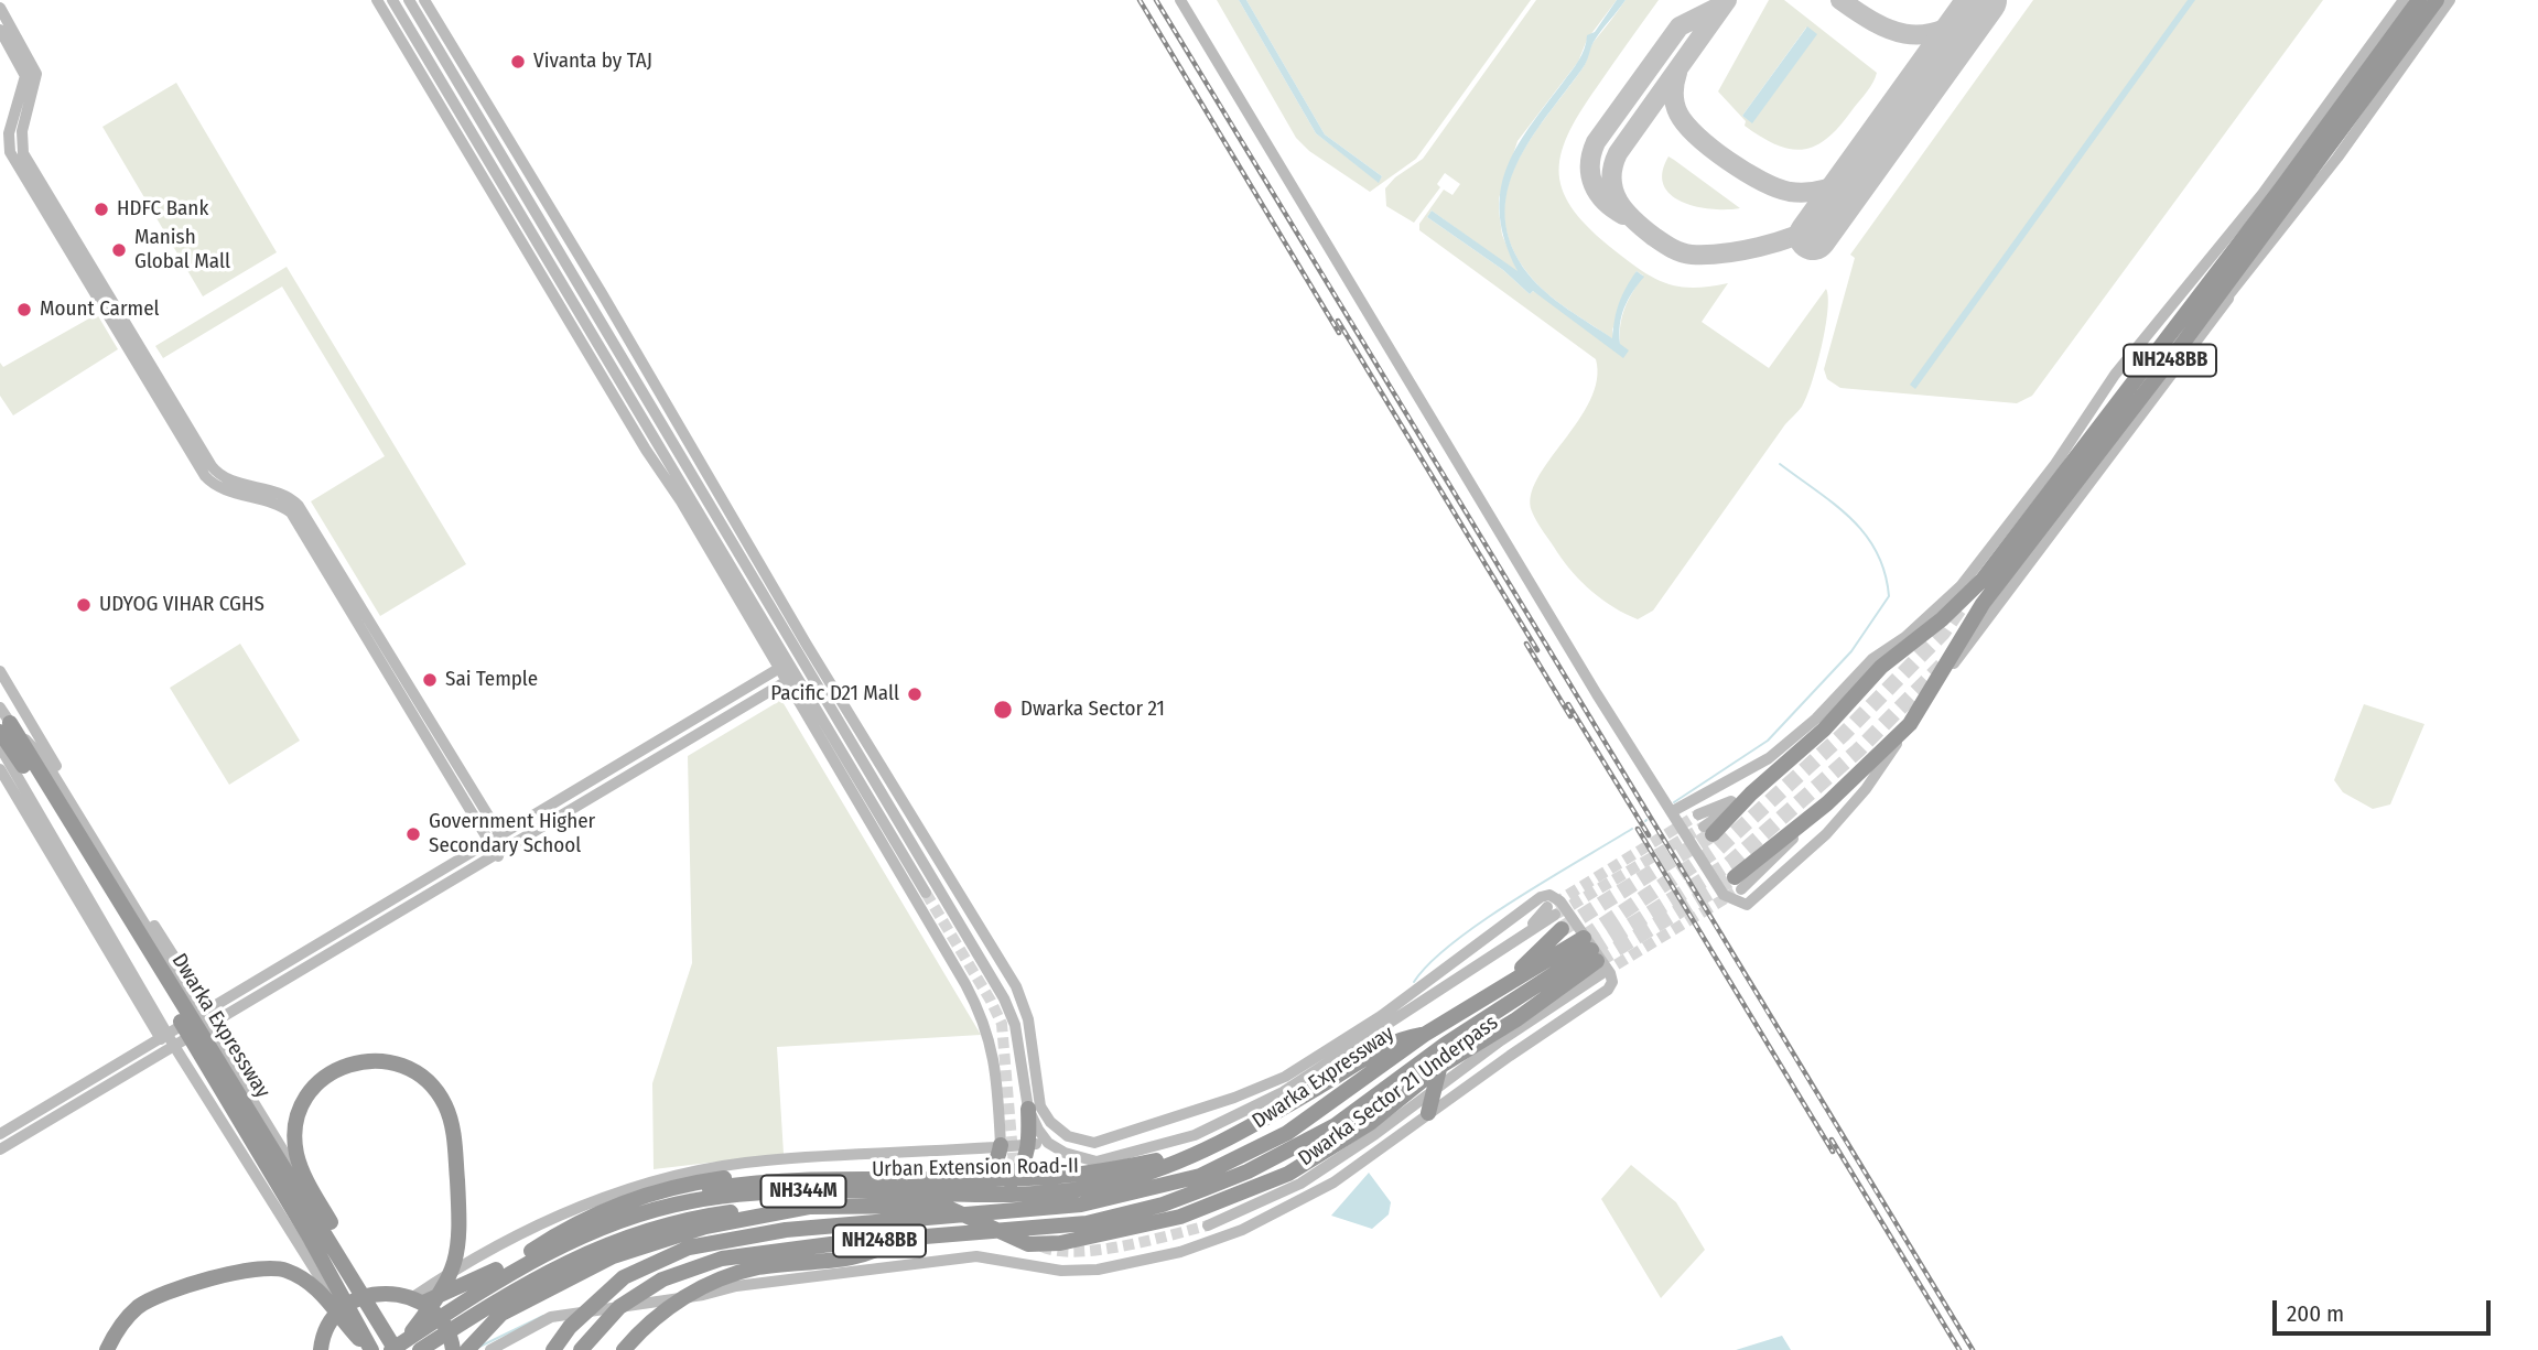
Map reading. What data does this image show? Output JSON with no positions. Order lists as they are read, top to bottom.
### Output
{
  "streets": {
    "highway": [
      "NH248BB",
      "Dwarka Expressway",
      "Urban Extension Road-II",
      "NH344M"
    ],
    "street": ["Dwarka Sector 21 Underpass"]
  },
  "crossings": [
    ["NH248BB", "Dwarka Expressway"],
    ["NH248BB", "Dwarka Sector 21 Underpass"],
    ["NH248BB", "Urban Extension Road-II"],
    ["Dwarka Expressway", "Urban Extension Road-II"]
  ],
  "places": [
    "Vivanta by TAJ",
    "HDFC Bank",
    "Manish Global Mall",
    "Mount Carmel",
    "UDYOG VIHAR CGHS",
    "Sai Temple",
    "Pacific D21 Mall",
    "Dwarka Sector 21",
    "Government Higher Secondary School"
  ],
  "scale_bar": "200 m"
}
